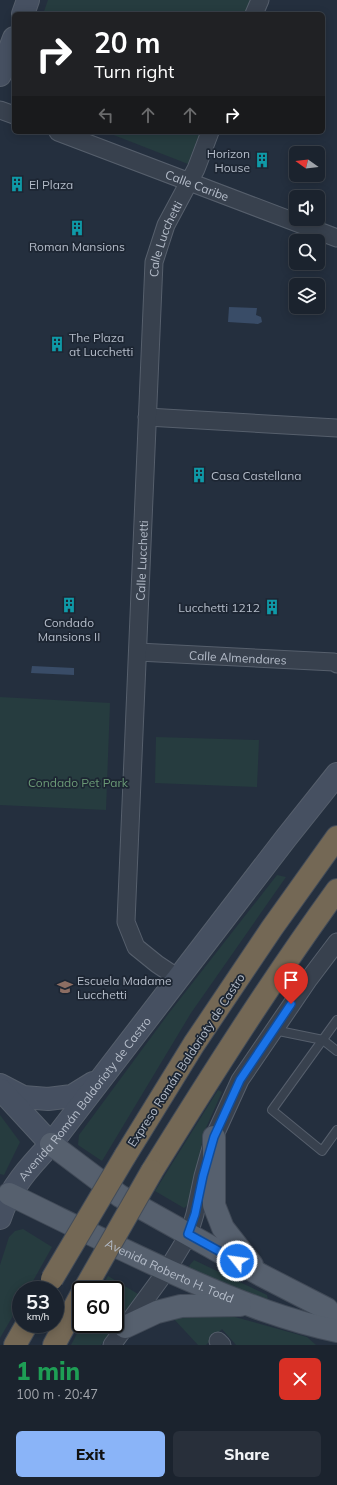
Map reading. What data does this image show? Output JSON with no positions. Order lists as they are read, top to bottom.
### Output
{
  "streets": {
    "highway": ["Expreso Román Baldorioty de Castro"],
    "main road": ["Avenida Roberto H. Todd"],
    "street": [
      "Calle Caribe",
      "Calle Lucchetti",
      "Calle Almendares",
      "Avenida Román Baldorioty de Castro"
    ]
  },
  "crossings": [
    ["Calle Caribe", "Calle Lucchetti"],
    ["Calle Lucchetti", "Calle Almendares"],
    ["Calle Lucchetti", "Avenida Román Baldorioty de Castro"],
    ["Avenida Román Baldorioty de Castro", "Avenida Roberto H. Todd"]
  ],
  "parks": ["Condado Pet Park"],
  "places": {
    "building": [
      "Horizon House",
      "El Plaza",
      "Roman Mansions",
      "The Plaza at Lucchetti",
      "Casa Castellana",
      "Condado Mansions II",
      "Lucchetti 1212"
    ],
    "school or university": ["Escuela Madame Lucchetti"]
  },
  "north": "left",
  "page": {
    "turn": ["20 m", "Turn right"],
    "speed": "53 km/h",
    "limit": "60",
    "heading": ["1 min", "100 m · 20:47"],
    "buttons": ["Exit", "Share"]
  }
}
